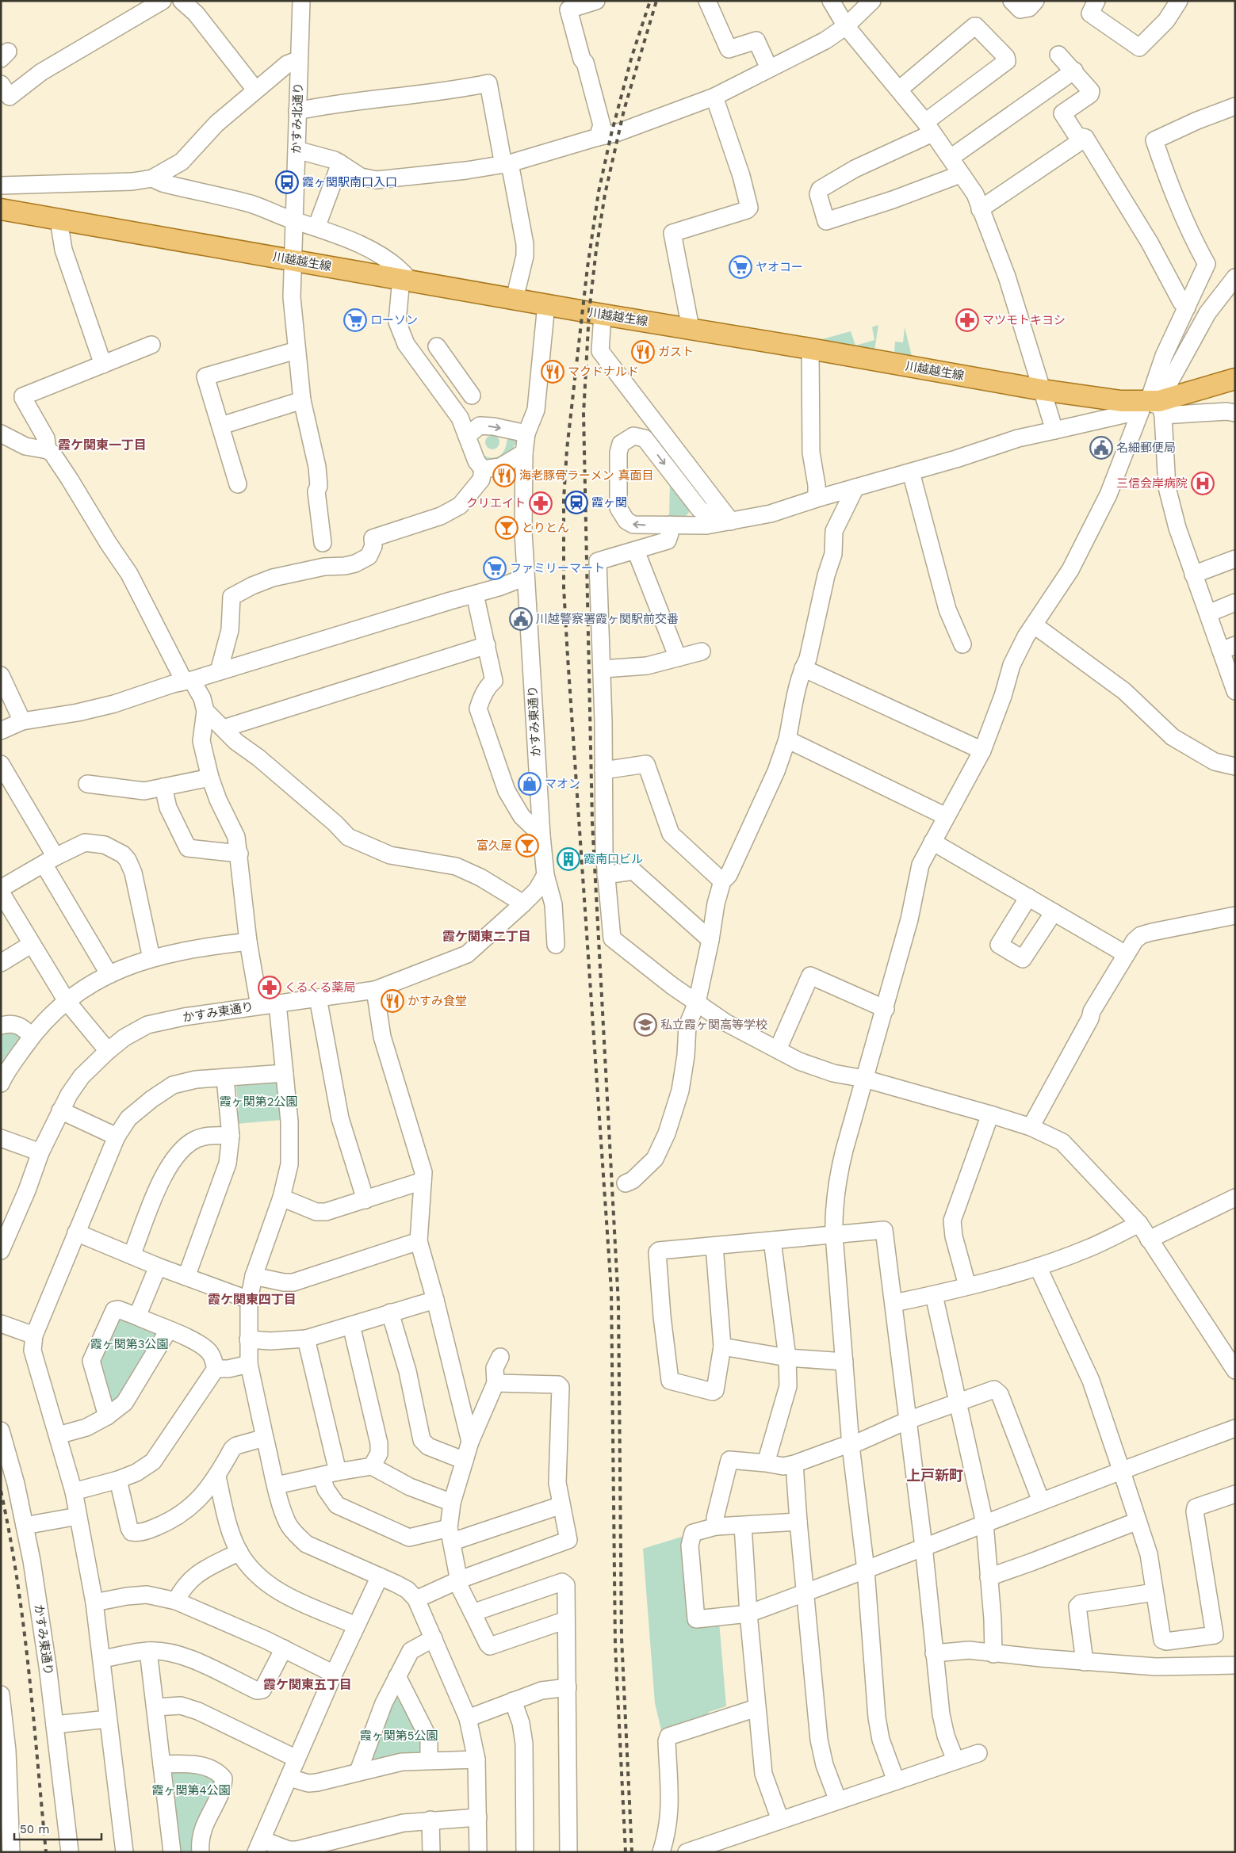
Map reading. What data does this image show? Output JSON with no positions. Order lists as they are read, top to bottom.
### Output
{
  "streets": {
    "main road": ["川越越生線"],
    "street": ["かすみ北通り", "かすみ東通り"]
  },
  "crossings": [
    ["かすみ北通り", "川越越生線"],
    ["川越越生線", "かすみ東通り"]
  ],
  "districts": [
    "霞ケ関東一丁目",
    "霞ケ関東二丁目",
    "霞ケ関東四丁目",
    "上戸新町",
    "霞ケ関東五丁目"
  ],
  "parks": [
    "霞ヶ関第2公園",
    "霞ヶ関第3公園",
    "霞ヶ関第5公園",
    "霞ヶ関第4公園"
  ],
  "places": {
    "bus stop": ["霞ヶ関駅南口入口"],
    "supermarket": ["ヤオコー", "ローソン", "ファミリーマート"],
    "pharmacy": ["マツモトキヨシ", "クリエイト", "くるくる薬局"],
    "restaurant": [
      "ガスト",
      "マクドナルド",
      "海老豚骨ラーメン 真面目",
      "かすみ食堂"
    ],
    "public building": ["名細郵便局", "川越警察署霞ヶ関駅前交番"],
    "hospital": ["三信会岸病院"],
    "station": ["霞ヶ関"],
    "bar": ["とりとん", "富久屋"],
    "shop": ["マオン"],
    "building": ["霞南口ビル"],
    "school or university": ["私立霞ヶ関高等学校"]
  },
  "scale_bar": "50 m"
}
